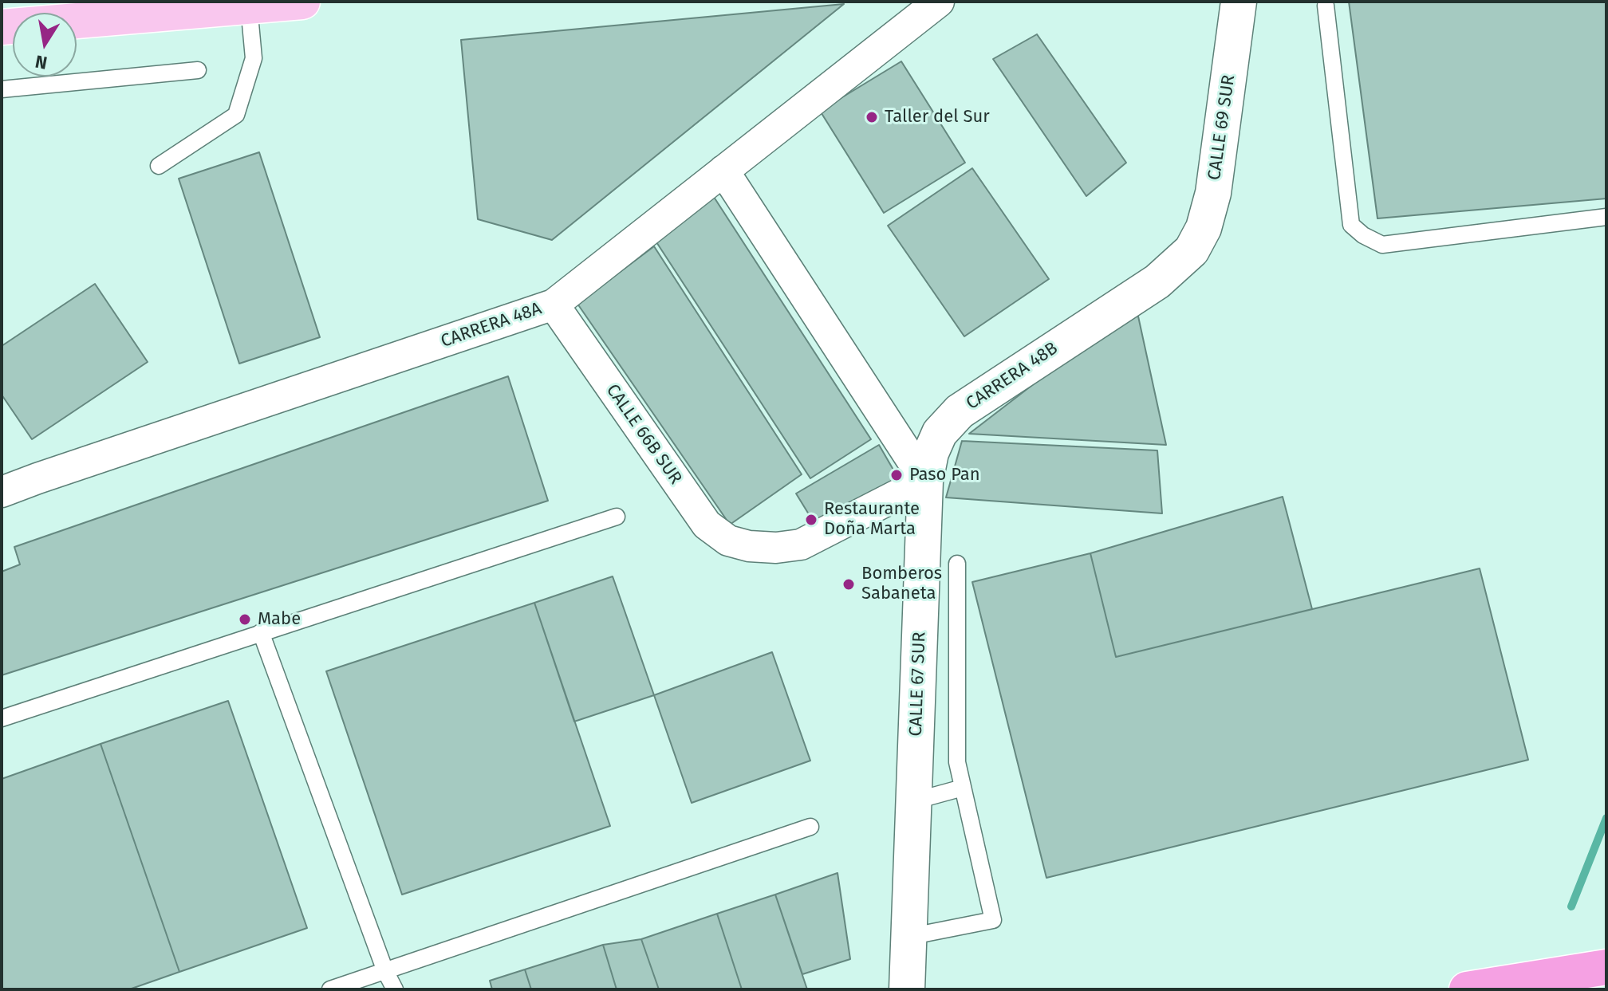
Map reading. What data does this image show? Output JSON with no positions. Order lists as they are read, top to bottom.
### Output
{
  "streets": {
    "street": [
      "CALLE 69 SUR",
      "CARRERA 48A",
      "CARRERA 48B",
      "CALLE 66B SUR",
      "CALLE 67 SUR"
    ]
  },
  "crossings": [
    ["CALLE 69 SUR", "CARRERA 48B"],
    ["CARRERA 48A", "CALLE 66B SUR"],
    ["CARRERA 48B", "CALLE 66B SUR"],
    ["CARRERA 48B", "CALLE 67 SUR"],
    ["CALLE 66B SUR", "CALLE 67 SUR"]
  ],
  "places": [
    "Taller del Sur",
    "Paso Pan",
    "Restaurante Doña Marta",
    "Bomberos Sabaneta",
    "Mabe"
  ],
  "north": "bottom"
}
